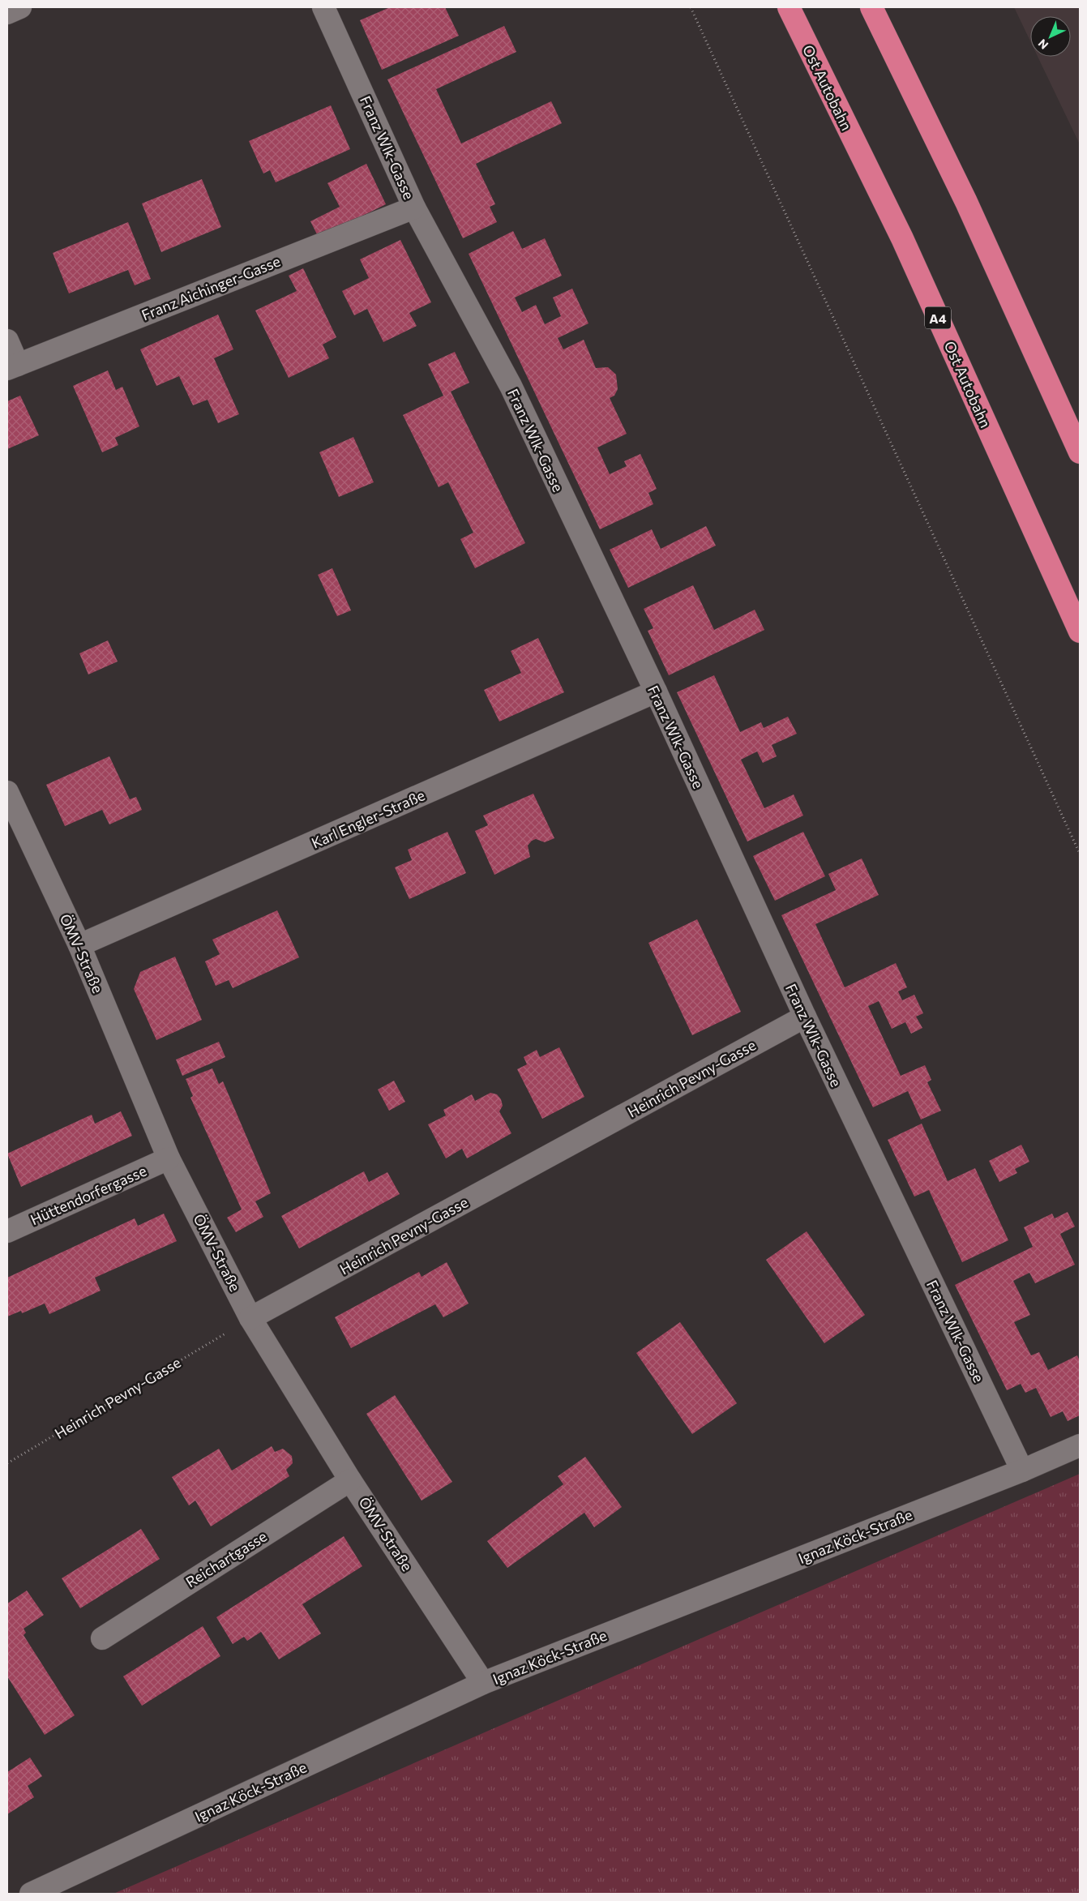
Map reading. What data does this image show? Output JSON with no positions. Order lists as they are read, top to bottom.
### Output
{
  "streets": {
    "highway": ["Ost Autobahn", "A4"],
    "street": [
      "Franz Wlk-Gasse",
      "Franz Aichinger-Gasse",
      "Karl Engler-Straße",
      "ÖMV-Straße",
      "Heinrich Pevny-Gasse",
      "Hüttendorfergasse",
      "Ignaz Köck-Straße",
      "Reichartgasse"
    ]
  },
  "crossings": [
    ["Franz Wlk-Gasse", "Franz Aichinger-Gasse"],
    ["Franz Wlk-Gasse", "Karl Engler-Straße"],
    ["Franz Wlk-Gasse", "Heinrich Pevny-Gasse"],
    ["Franz Wlk-Gasse", "Ignaz Köck-Straße"],
    ["Karl Engler-Straße", "ÖMV-Straße"],
    ["ÖMV-Straße", "Heinrich Pevny-Gasse"],
    ["ÖMV-Straße", "Hüttendorfergasse"],
    ["ÖMV-Straße", "Ignaz Köck-Straße"],
    ["ÖMV-Straße", "Reichartgasse"]
  ],
  "north": "bottom left"
}
